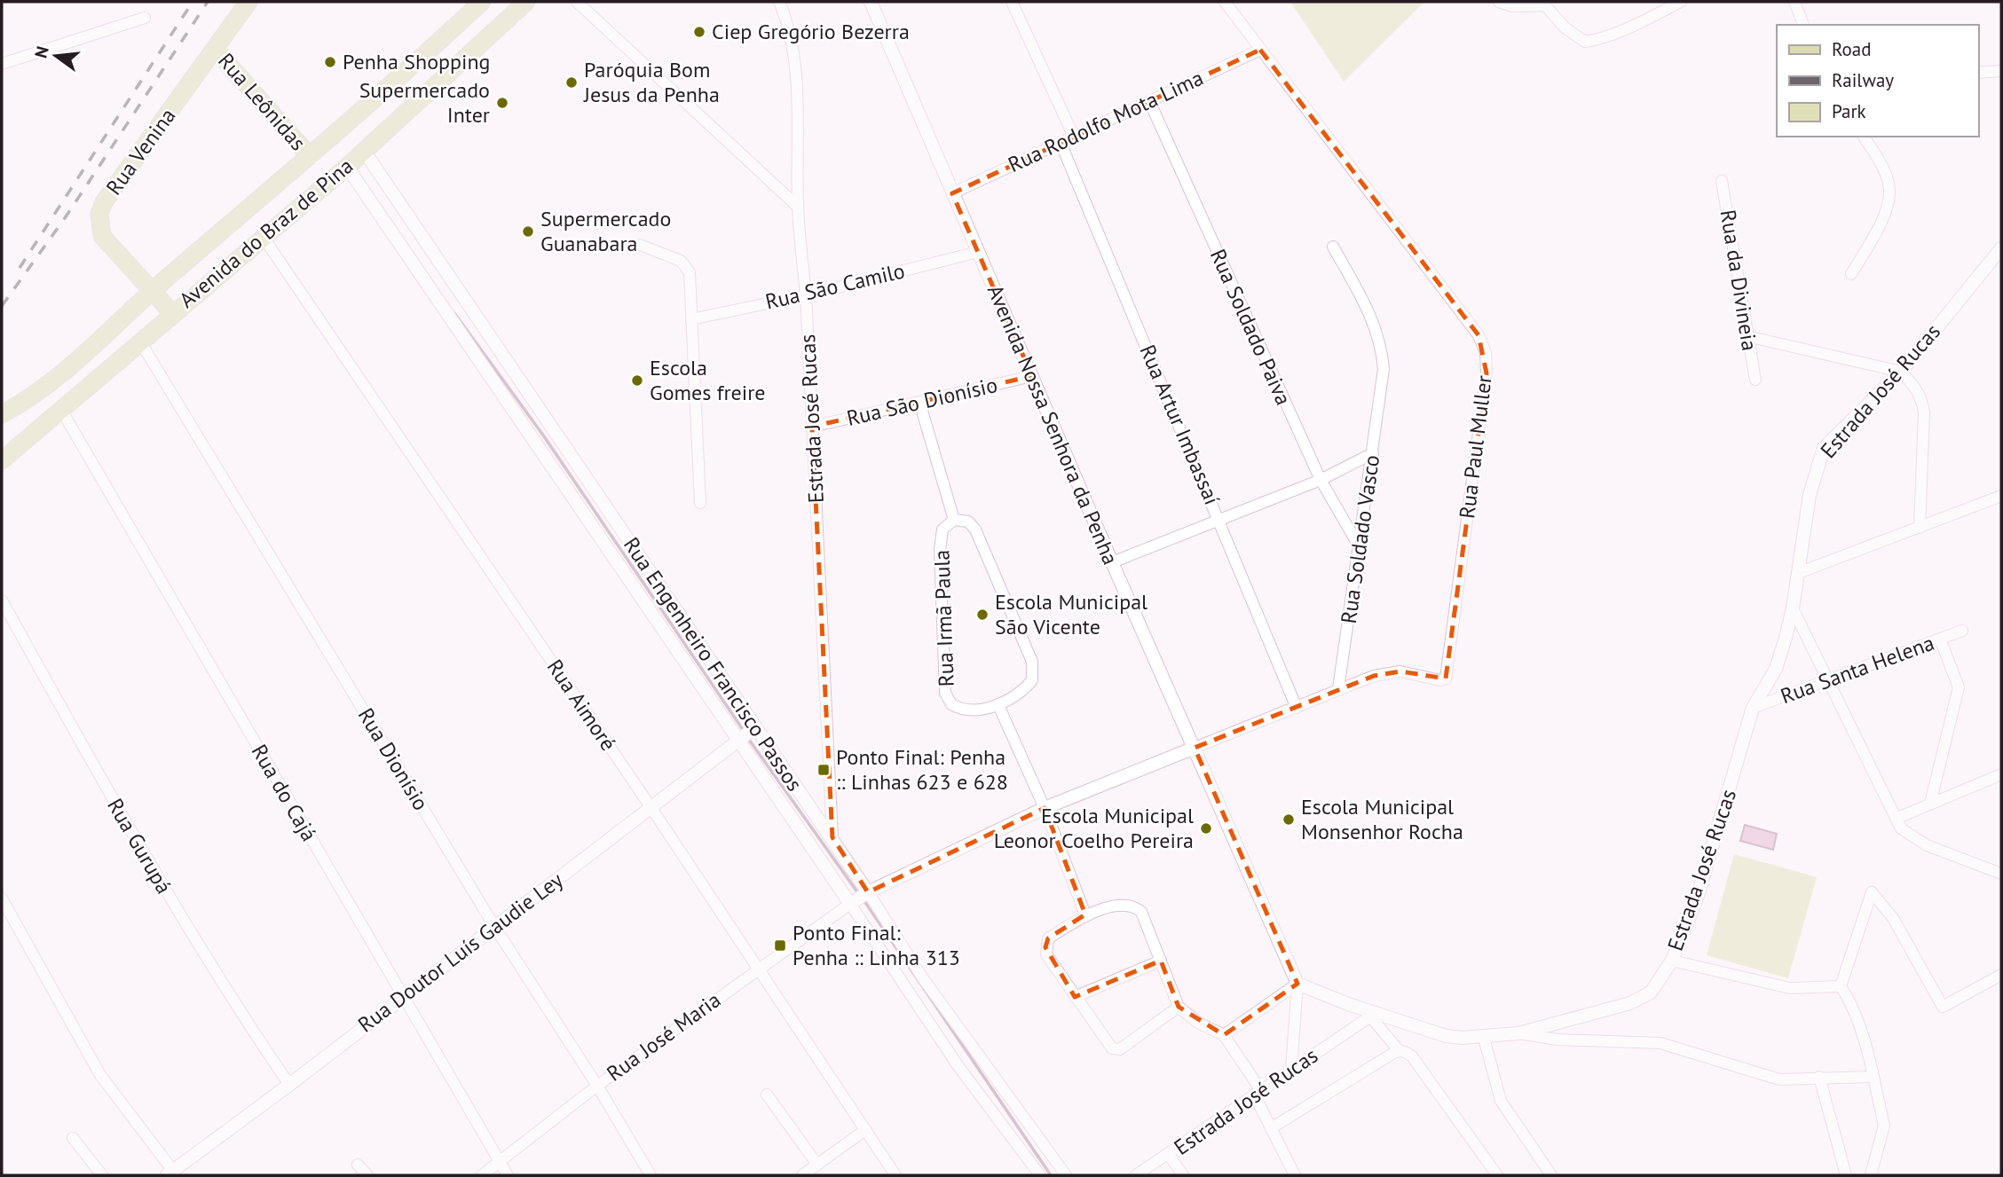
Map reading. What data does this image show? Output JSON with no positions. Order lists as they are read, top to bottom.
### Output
{
  "streets": {
    "main road": ["Rua Leônidas", "Rua Venina", "Avenida do Braz de Pina"],
    "street": [
      "Rua Rodolfo Mota Lima",
      "Rua da Divineia",
      "Rua São Camilo",
      "Rua Soldado Paiva",
      "Estrada José Rucas",
      "Rua São Dionísio",
      "Avenida Nossa Senhora da Penha",
      "Rua Artur Imbassaí",
      "Rua Paul Muller",
      "Rua Soldado Vasco",
      "Rua Irmã Paula",
      "Rua Engenheiro Francisco Passos",
      "Rua Santa Helena",
      "Rua Aimoré",
      "Rua Dionísio",
      "Rua do Cajá",
      "Rua Gurupá",
      "Rua Doutor Luís Gaudie Ley",
      "Rua José Maria"
    ]
  },
  "crossings": [
    ["Rua Leônidas", "Rua Venina"],
    ["Rua Leônidas", "Avenida do Braz de Pina"],
    ["Rua Rodolfo Mota Lima", "Rua Soldado Paiva"],
    ["Rua Rodolfo Mota Lima", "Avenida Nossa Senhora da Penha"],
    ["Rua Rodolfo Mota Lima", "Rua Artur Imbassaí"],
    ["Rua Rodolfo Mota Lima", "Rua Paul Muller"],
    ["Rua Venina", "Avenida do Braz de Pina"],
    ["Avenida do Braz de Pina", "Rua Engenheiro Francisco Passos"],
    ["Avenida do Braz de Pina", "Rua Aimoré"],
    ["Avenida do Braz de Pina", "Rua Dionísio"],
    ["Avenida do Braz de Pina", "Rua do Cajá"],
    ["Rua São Camilo", "Estrada José Rucas"],
    ["Rua São Camilo", "Avenida Nossa Senhora da Penha"],
    ["Rua Soldado Paiva", "Rua Soldado Vasco"],
    ["Estrada José Rucas", "Rua São Dionísio"],
    ["Estrada José Rucas", "Rua Engenheiro Francisco Passos"],
    ["Estrada José Rucas", "Rua Santa Helena"],
    ["Rua São Dionísio", "Avenida Nossa Senhora da Penha"],
    ["Rua Paul Muller", "Rua Soldado Vasco"],
    ["Rua Engenheiro Francisco Passos", "Rua Doutor Luís Gaudie Ley"],
    ["Rua Engenheiro Francisco Passos", "Rua José Maria"],
    ["Rua Aimoré", "Rua Doutor Luís Gaudie Ley"],
    ["Rua Aimoré", "Rua José Maria"],
    ["Rua Dionísio", "Rua Doutor Luís Gaudie Ley"],
    ["Rua Dionísio", "Rua José Maria"],
    ["Rua do Cajá", "Rua Doutor Luís Gaudie Ley"],
    ["Rua do Cajá", "Rua José Maria"],
    ["Rua Gurupá", "Rua Doutor Luís Gaudie Ley"]
  ],
  "places": {
    "other": [
      "Ciep Gregório Bezerra",
      "Penha Shopping",
      "Paróquia Bom Jesus da Penha",
      "Supermercado Inter",
      "Supermercado Guanabara",
      "Escola Gomes freire",
      "Escola Municipal São Vicente",
      "Escola Municipal Monsenhor Rocha",
      "Escola Municipal Leonor Coelho Pereira"
    ],
    "transit": ["Ponto Final: Penha :: Linhas 623 e 628", "Ponto Final: Penha :: Linha 313"]
  },
  "legend": ["Road", "Railway", "Park"],
  "north": "left"
}
